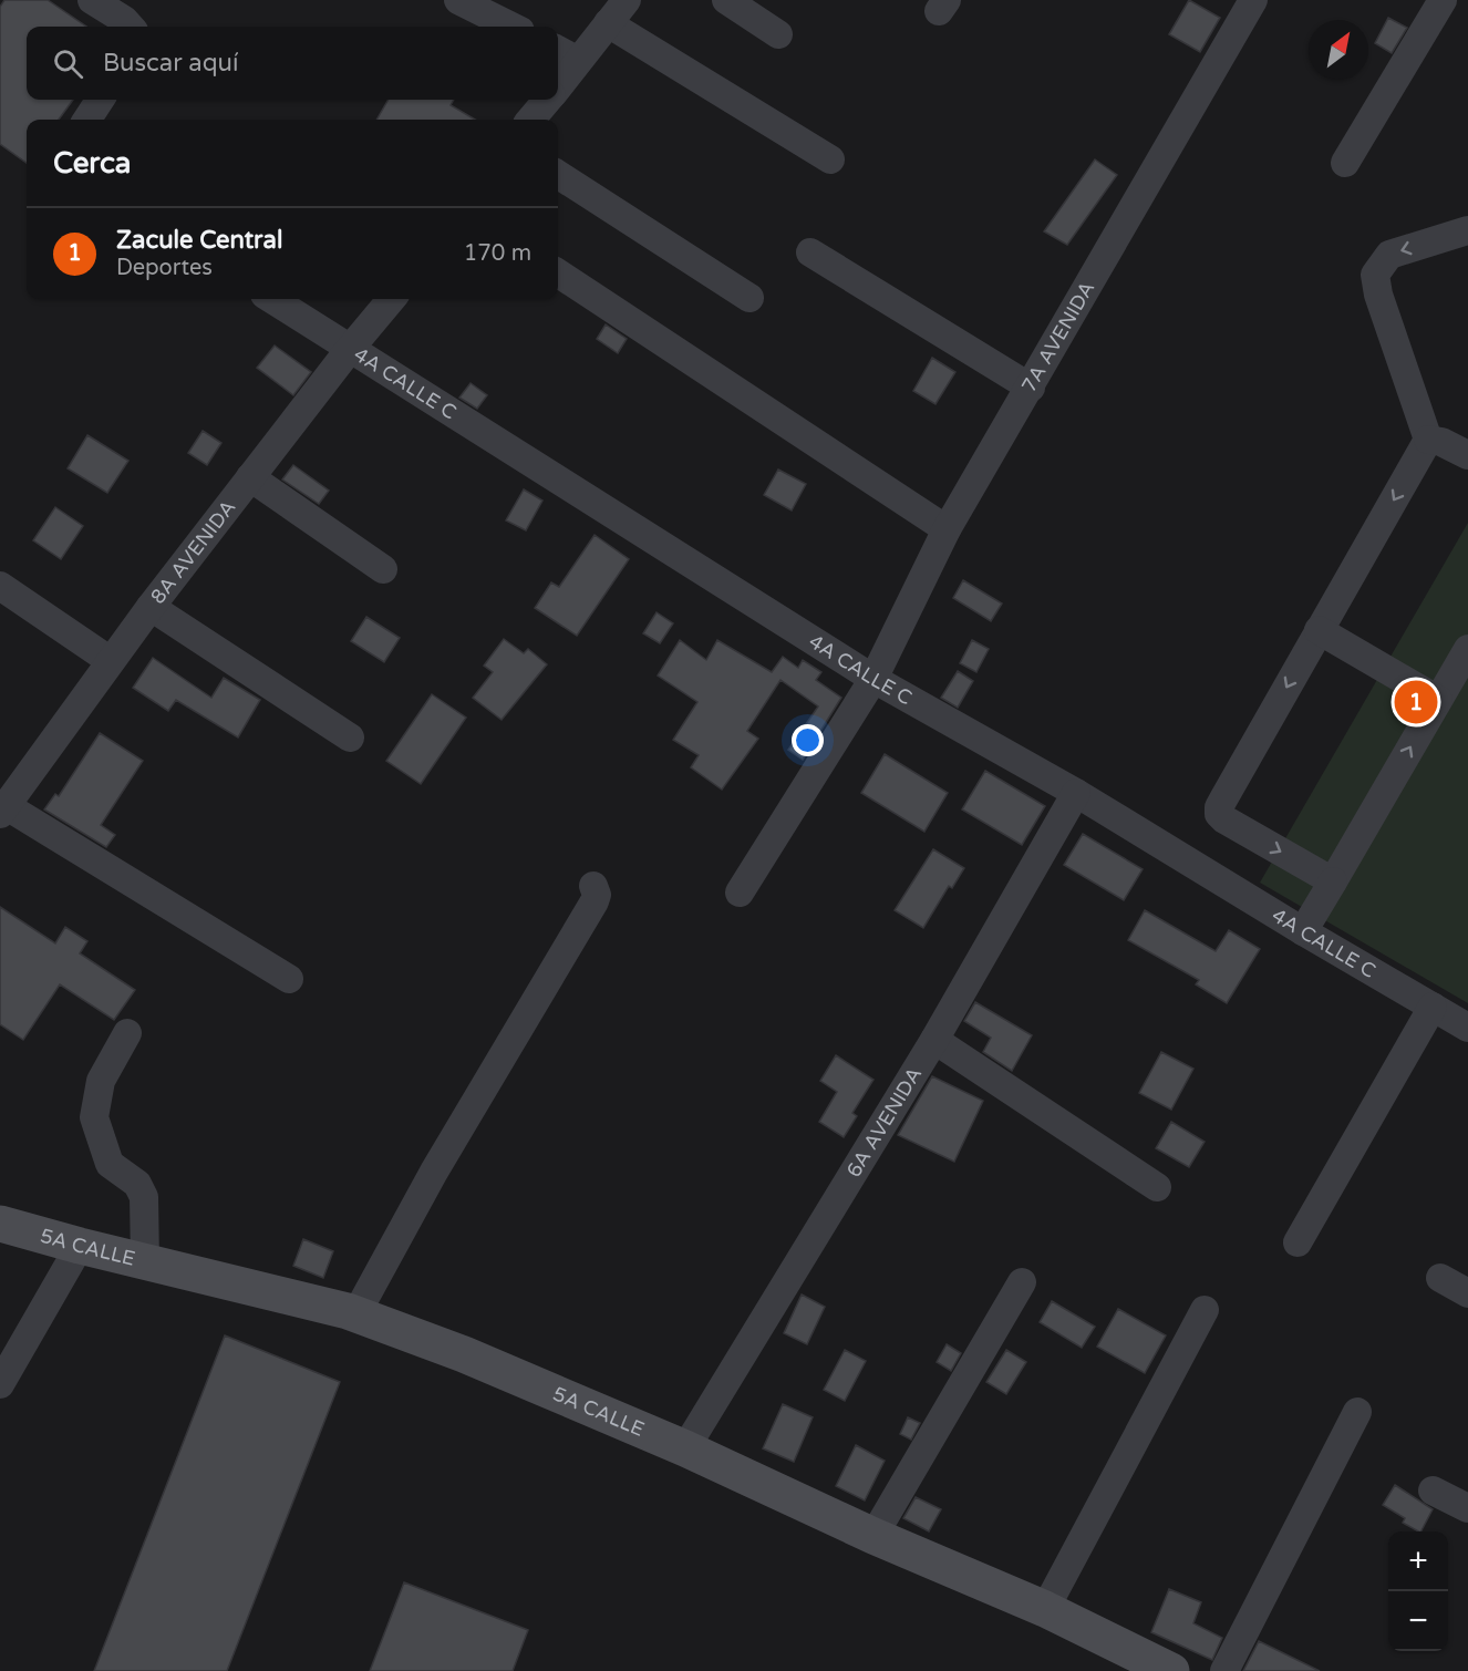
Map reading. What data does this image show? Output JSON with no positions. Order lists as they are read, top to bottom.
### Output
{
  "streets": {
    "main road": ["5A CALLE"],
    "street": [
      "7A AVENIDA",
      "4A CALLE C",
      "8A AVENIDA",
      "6A AVENIDA"
    ]
  },
  "crossings": [
    ["7A AVENIDA", "4A CALLE C"],
    ["4A CALLE C", "8A AVENIDA"],
    ["4A CALLE C", "6A AVENIDA"],
    ["6A AVENIDA", "5A CALLE"]
  ],
  "north": "top right",
  "page": {
    "search": "Buscar aquí",
    "heading": "Cerca",
    "list": [
      {
        "mark": "1",
        "name": "Zacule Central",
        "note": "Deportes",
        "value": "170 m"
      }
    ],
    "pins": "1",
    "map_buttons": ["+", "−"]
  }
}
